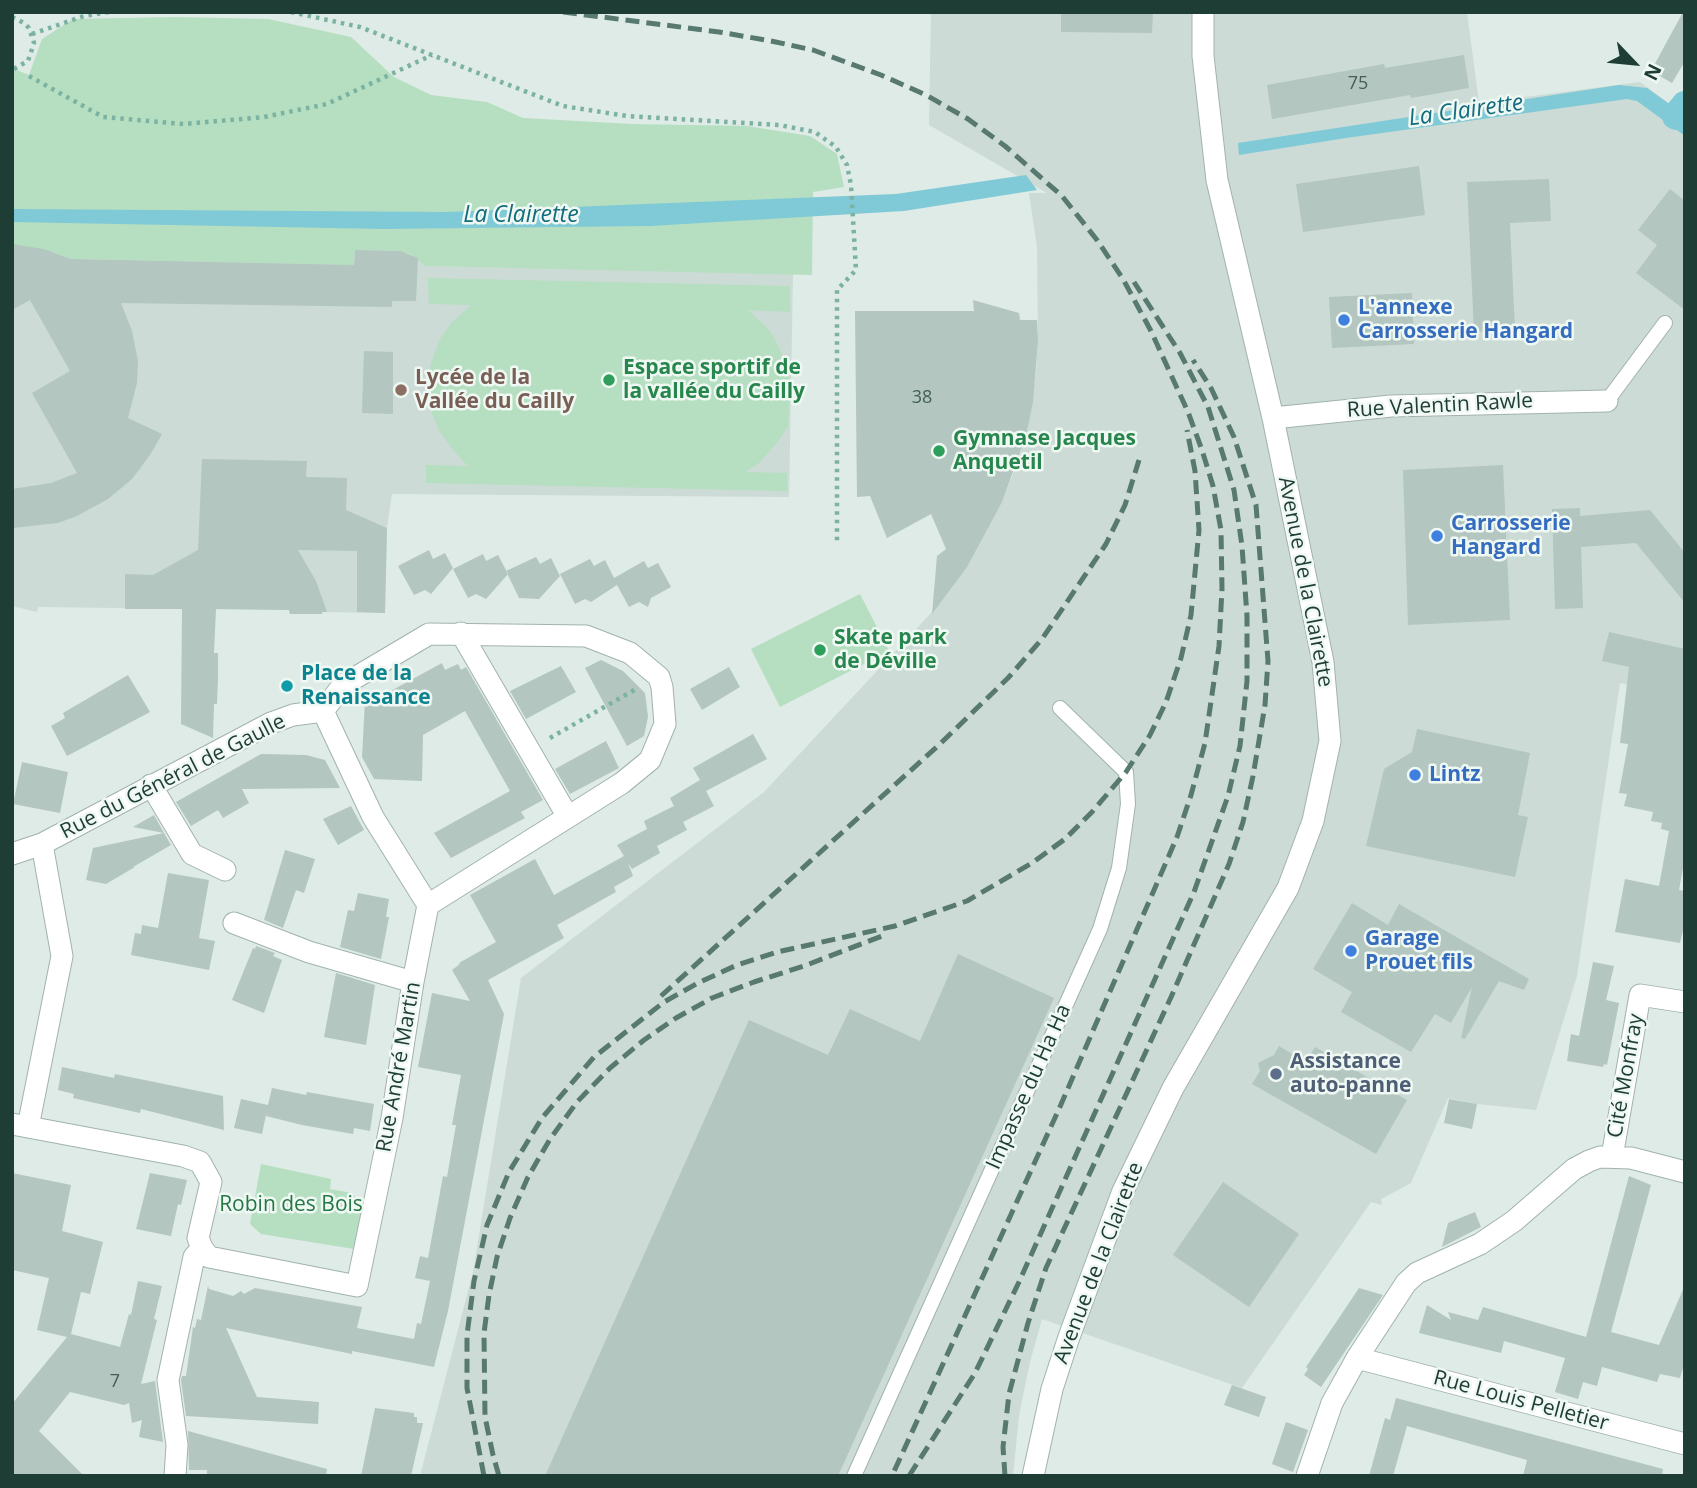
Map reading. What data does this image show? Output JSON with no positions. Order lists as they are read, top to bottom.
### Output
{
  "streets": {
    "street": [
      "Rue Valentin Rawle",
      "Avenue de la Clairette",
      "Rue du Général de Gaulle",
      "Rue André Martin",
      "Cité Monfray",
      "Rue Louis Pelletier"
    ],
    "lane": ["Impasse du Ha Ha"]
  },
  "crossings": [
    ["Rue Valentin Rawle", "Avenue de la Clairette"]
  ],
  "water": ["La Clairette"],
  "parks": ["Robin des Bois"],
  "places": [
    "L'annexe Carrosserie Hangard",
    "Espace sportif de la vallée du Cailly",
    "Lycée de la Vallée du Cailly",
    "Gymnase Jacques Anquetil",
    "Carrosserie Hangard",
    "Skate park de Déville",
    "Place de la Renaissance",
    "Lintz",
    "Garage Prouet fils",
    "Assistance auto-panne"
  ],
  "house_numbers": ["75", "38", "7"],
  "north": "bottom right"
}
